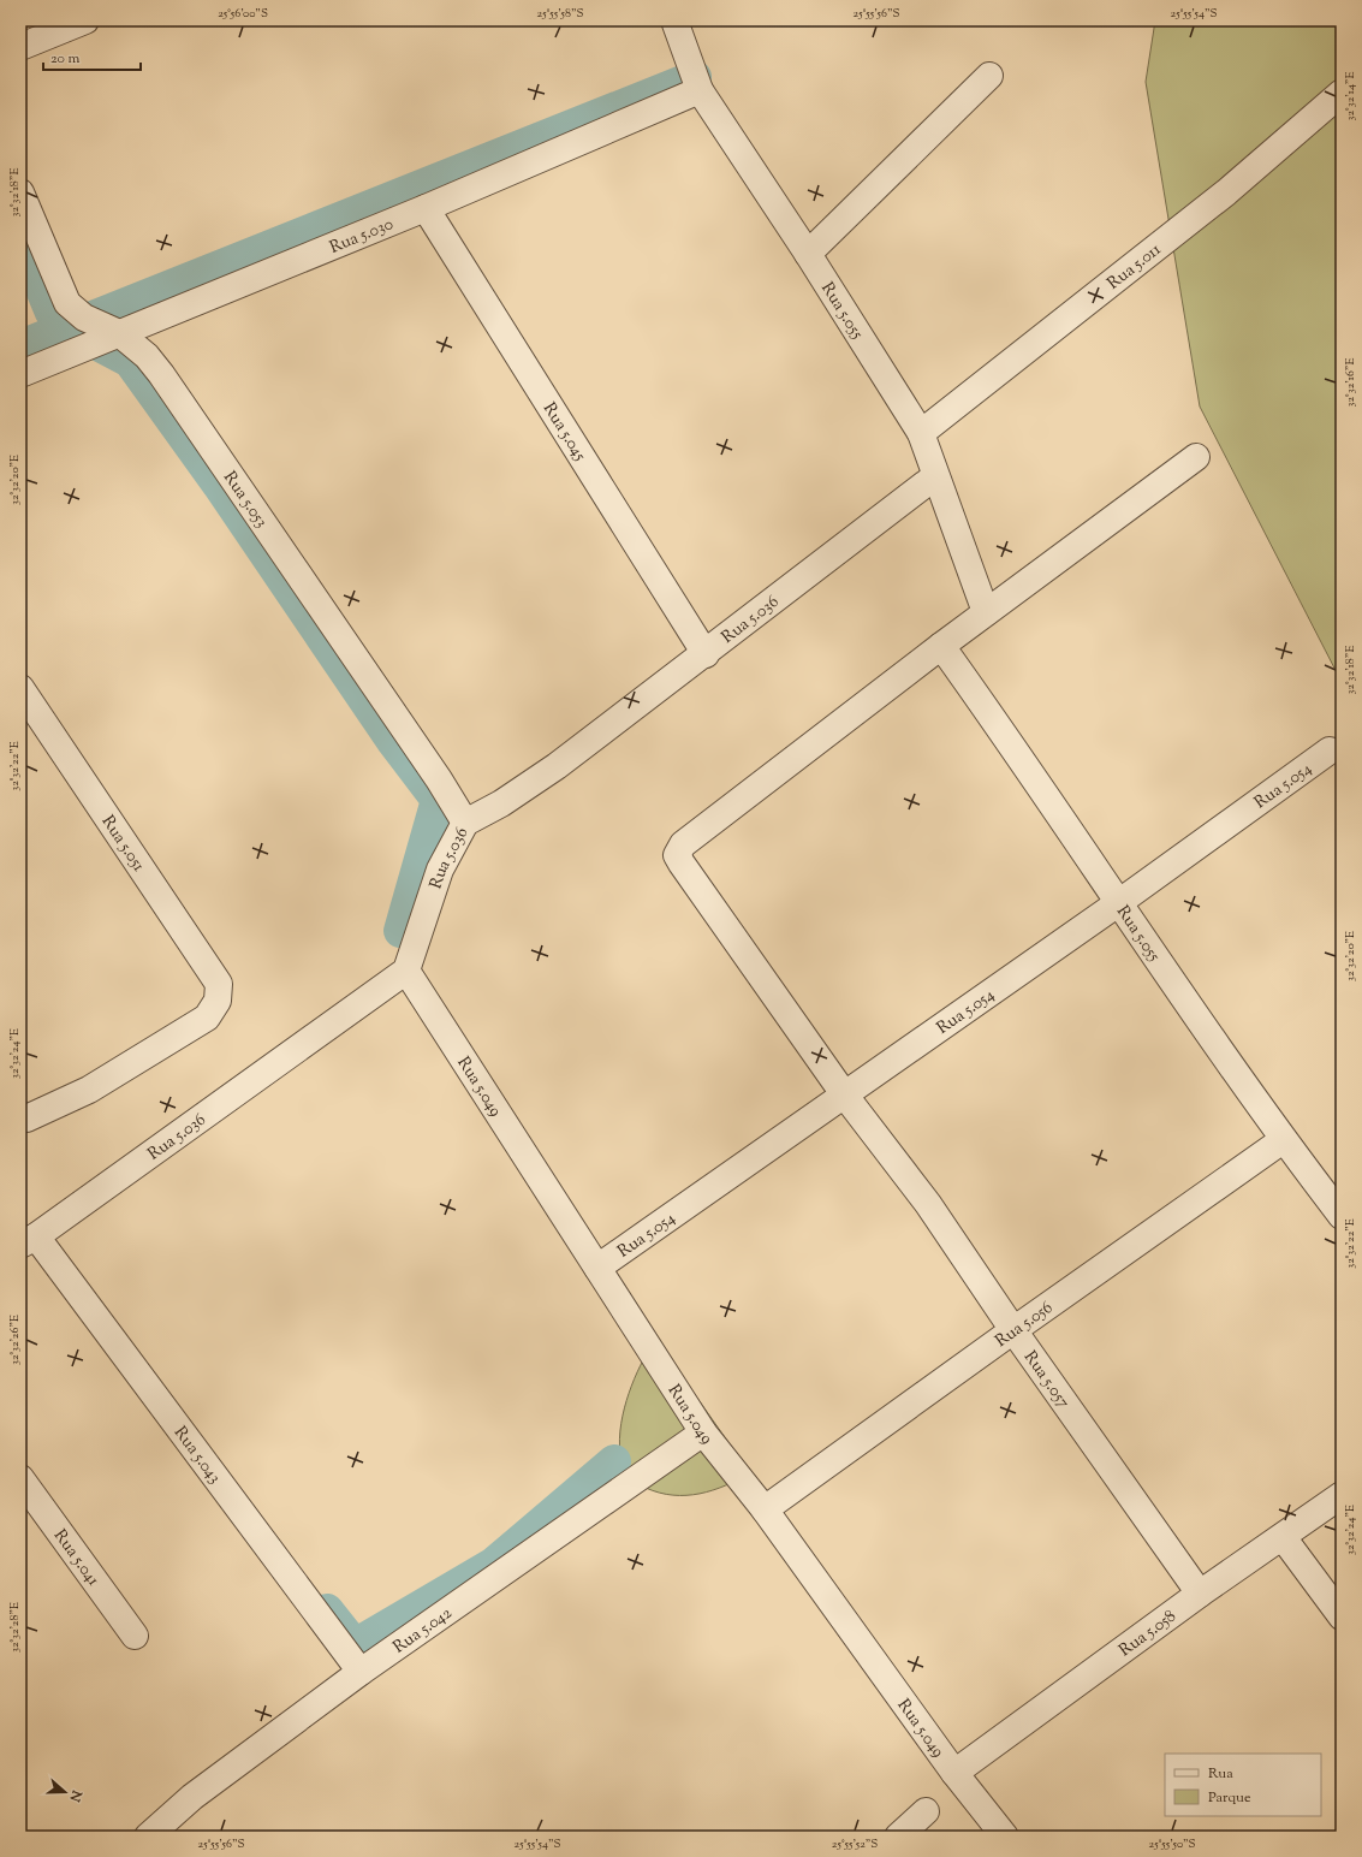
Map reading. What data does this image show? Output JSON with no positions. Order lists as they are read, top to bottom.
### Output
{
  "streets": {
    "street": [
      "Rua 5.030",
      "Rua 5.011",
      "Rua 5.055",
      "Rua 5.045",
      "Rua 5.053",
      "Rua 5.036",
      "Rua 5.054",
      "Rua 5.051",
      "Rua 5.049",
      "Rua 5.056",
      "Rua 5.057",
      "Rua 5.043",
      "Rua 5.041",
      "Rua 5.042",
      "Rua 5.058"
    ]
  },
  "crossings": [
    ["Rua 5.030", "Rua 5.055"],
    ["Rua 5.030", "Rua 5.045"],
    ["Rua 5.030", "Rua 5.053"],
    ["Rua 5.011", "Rua 5.055"],
    ["Rua 5.055", "Rua 5.036"],
    ["Rua 5.055", "Rua 5.054"],
    ["Rua 5.055", "Rua 5.056"],
    ["Rua 5.055", "Rua 5.057"],
    ["Rua 5.045", "Rua 5.036"],
    ["Rua 5.053", "Rua 5.036"],
    ["Rua 5.036", "Rua 5.049"],
    ["Rua 5.036", "Rua 5.043"],
    ["Rua 5.054", "Rua 5.049"],
    ["Rua 5.054", "Rua 5.057"],
    ["Rua 5.049", "Rua 5.056"],
    ["Rua 5.049", "Rua 5.042"],
    ["Rua 5.049", "Rua 5.058"],
    ["Rua 5.056", "Rua 5.057"],
    ["Rua 5.057", "Rua 5.058"],
    ["Rua 5.043", "Rua 5.042"]
  ],
  "legend": ["Rua", "Parque"],
  "scale_bar": "20 m",
  "north": "right",
  "coordinates": [
    "25°56'00\"S",
    "25°55'58\"S",
    "25°55'56\"S",
    "25°55'54\"S",
    "32°32'14\"E",
    "32°32'18\"E",
    "32°32'16\"E",
    "32°32'20\"E",
    "32°32'22\"E",
    "32°32'24\"E",
    "32°32'26\"E",
    "32°32'28\"E",
    "25°55'52\"S",
    "25°55'50\"S"
  ]
}
